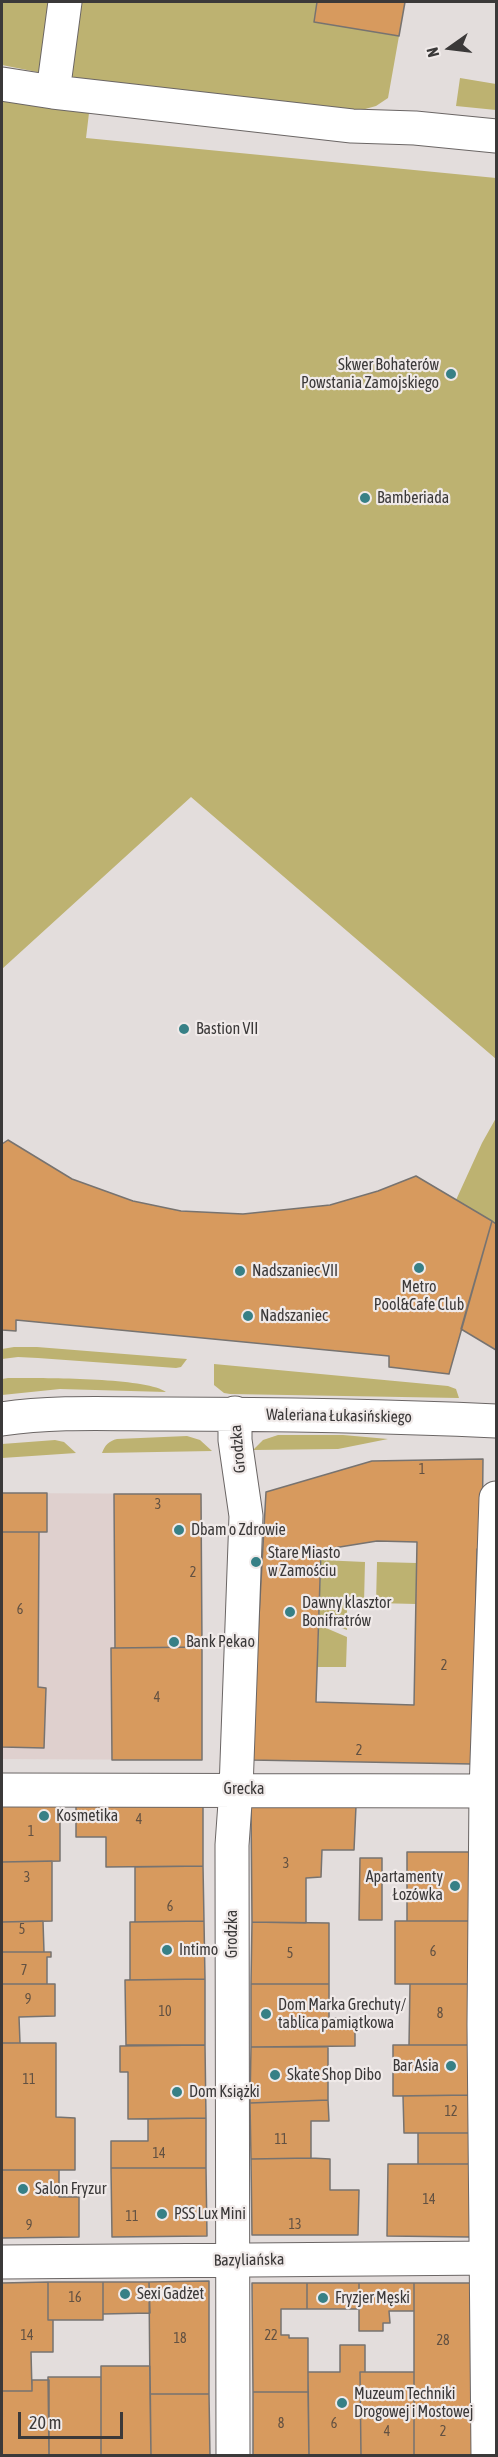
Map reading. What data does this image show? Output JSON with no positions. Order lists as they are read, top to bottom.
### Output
{
  "streets": {
    "street": [
      "Waleriana Łukasińskiego",
      "Grodzka",
      "Grecka",
      "Bazyliańska"
    ]
  },
  "crossings": [
    ["Waleriana Łukasińskiego", "Grodzka"],
    ["Grodzka", "Grecka"],
    ["Grodzka", "Bazyliańska"]
  ],
  "places": [
    "Skwer Bohaterów Powstania Zamojskiego",
    "Bamberiada",
    "Bastion VII",
    "Metro Pool&Cafe Club",
    "Nadszaniec VII",
    "Nadszaniec",
    "Dbam o Zdrowie",
    "Stare Miasto w Zamościu",
    "Dawny klasztor Bonifratrów",
    "Bank Pekao",
    "Kosmetika",
    "Apartamenty Łozówka",
    "Intimo",
    "Dom Marka Grechuty/ tablica pamiątkowa",
    "Bar Asia",
    "Skate Shop Dibo",
    "Dom Książki",
    "Salon Fryzur",
    "PSS Lux Mini",
    "Sexi Gadżet",
    "Fryzjer Męski",
    "Muzeum Techniki Drogowej i Mostowej"
  ],
  "house_numbers": [
    "1",
    "3",
    "2",
    "6",
    "2",
    "4",
    "2",
    "4",
    "1",
    "3",
    "3",
    "6",
    "5",
    "6",
    "5",
    "7",
    "9",
    "10",
    "8",
    "11",
    "12",
    "11",
    "14",
    "14",
    "11",
    "13",
    "9",
    "16",
    "14",
    "22",
    "18",
    "28",
    "8",
    "6",
    "4",
    "2"
  ],
  "scale_bar": "20 m",
  "north": "left"
}
